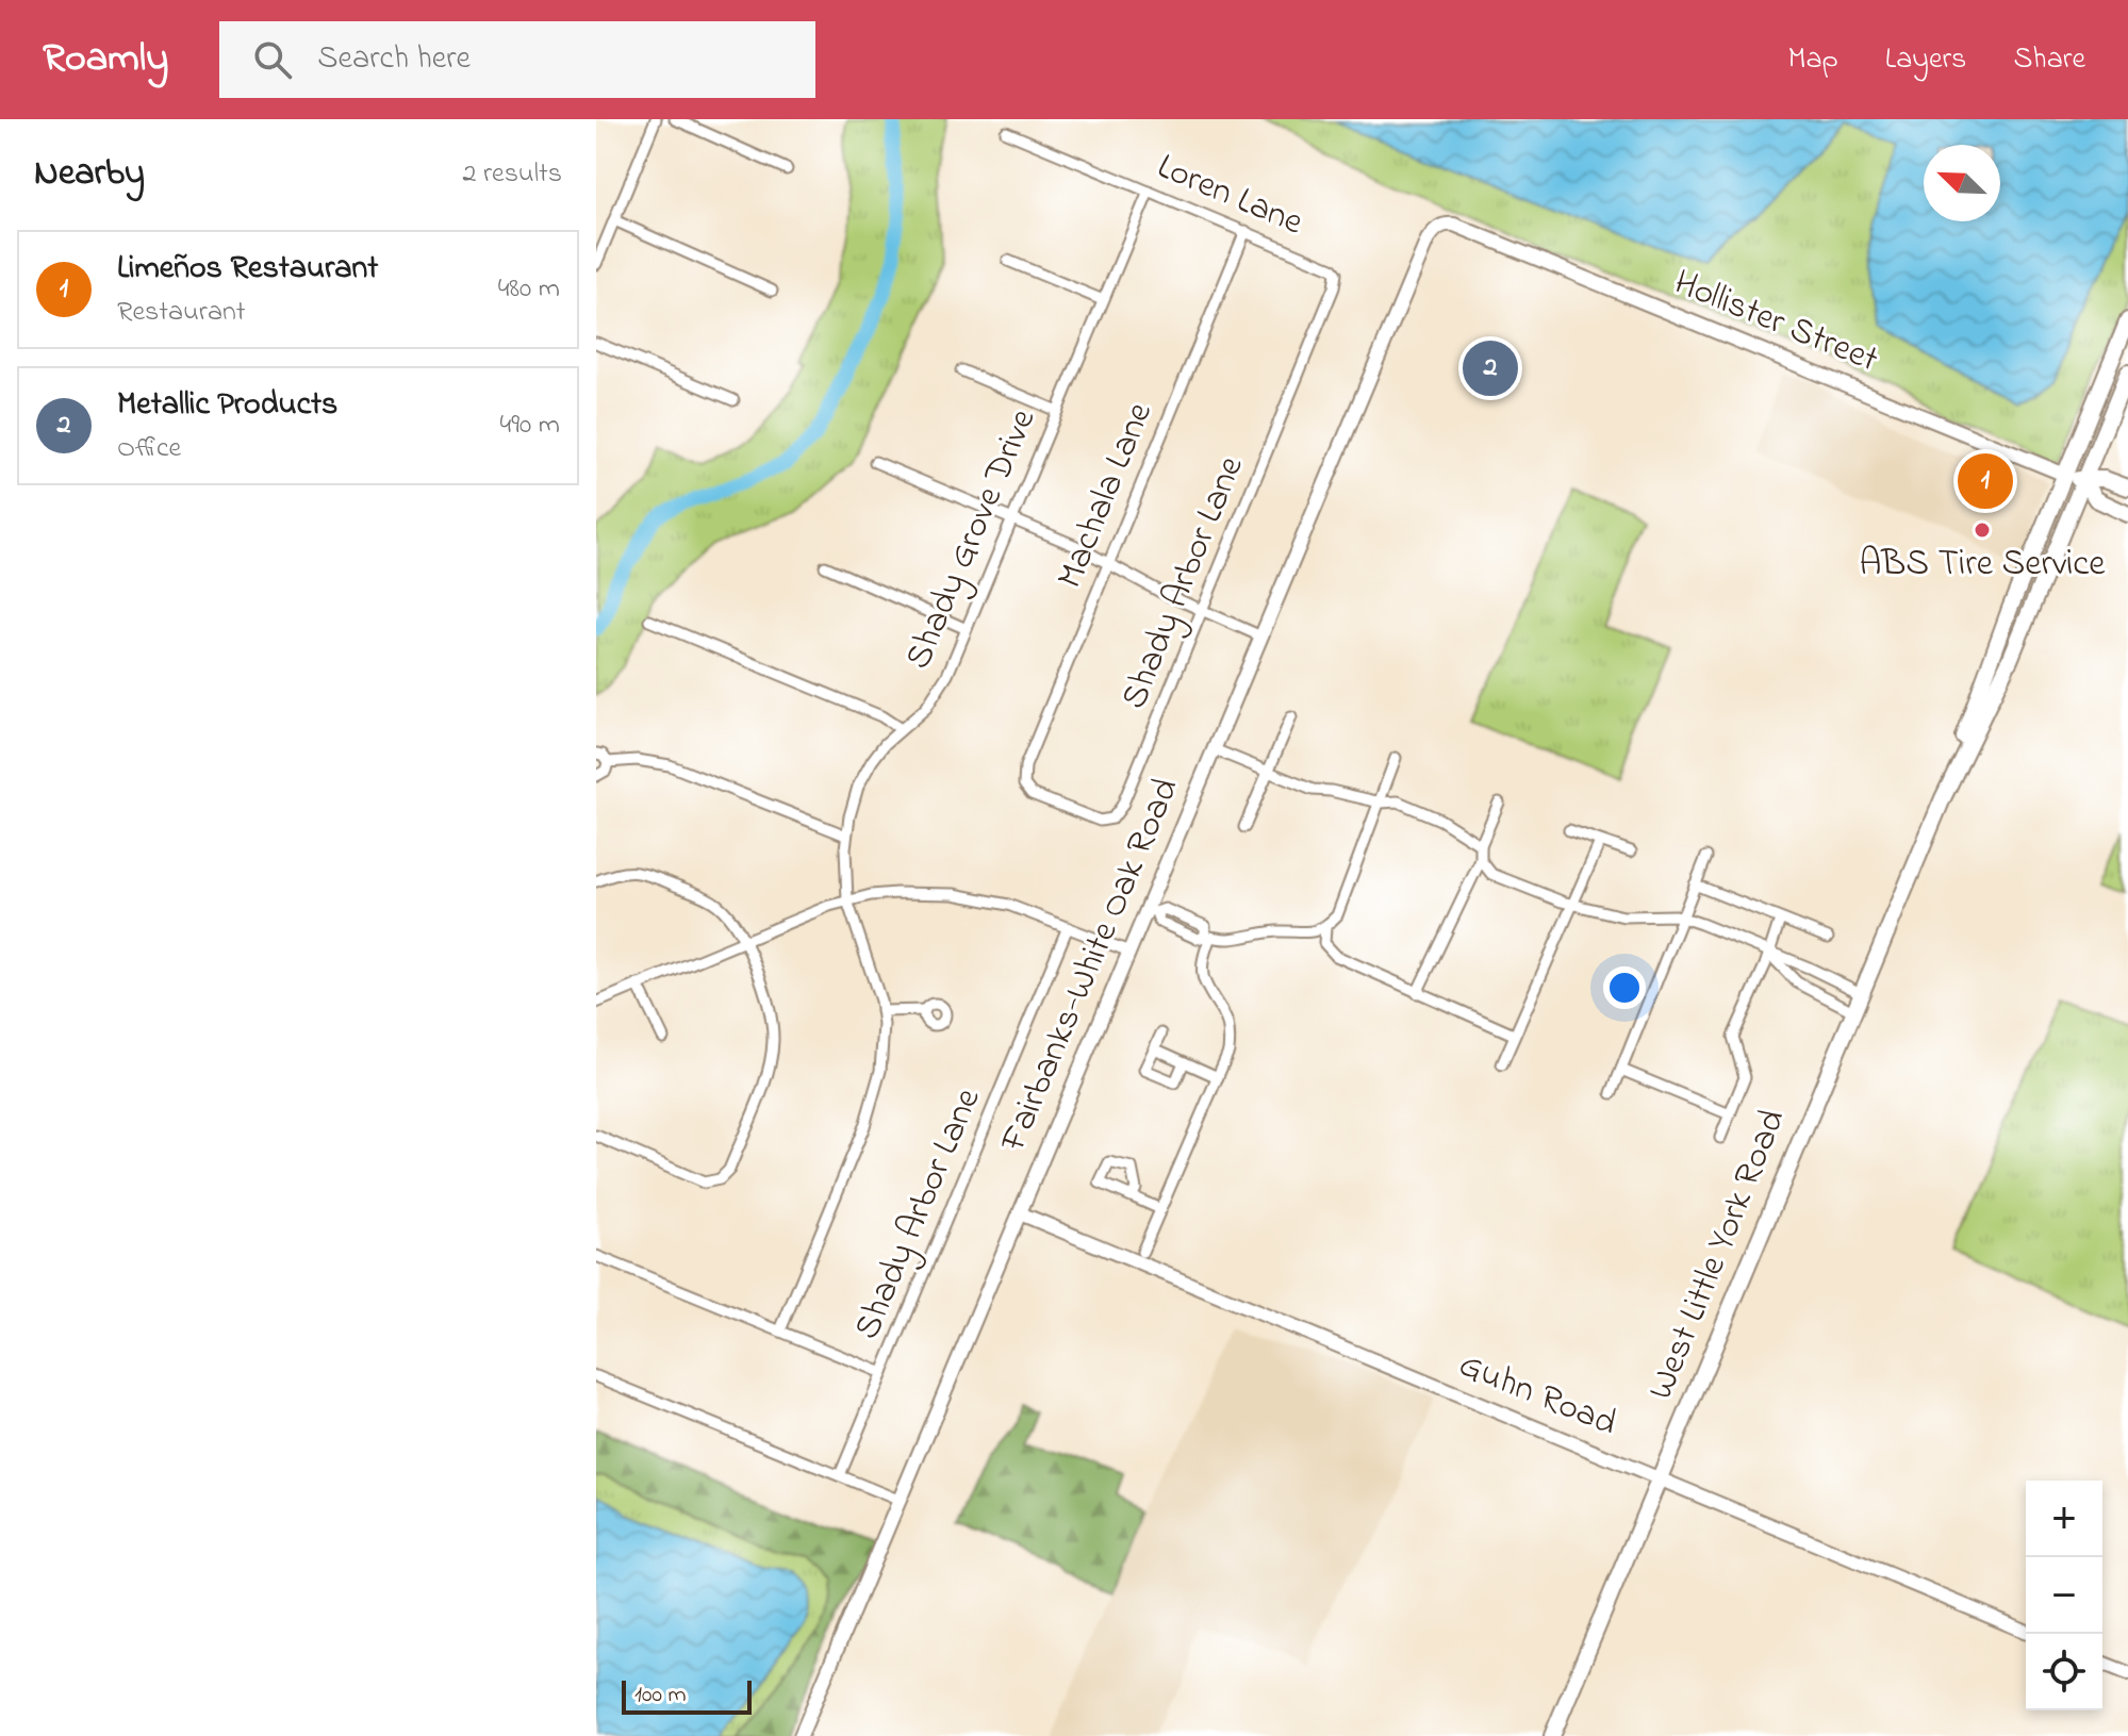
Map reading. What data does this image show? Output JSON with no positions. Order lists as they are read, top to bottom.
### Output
{
  "streets": {
    "main road": ["Hollister Street", "West Little York Road"],
    "street": [
      "Loren Lane",
      "Machala Lane",
      "Shady Grove Drive",
      "Shady Arbor Lane",
      "Fairbanks-White Oak Road",
      "Guhn Road"
    ]
  },
  "crossings": [
    ["Loren Lane", "Machala Lane"],
    ["Loren Lane", "Shady Grove Drive"],
    ["Loren Lane", "Shady Arbor Lane"],
    ["Hollister Street", "Fairbanks-White Oak Road"],
    ["Hollister Street", "West Little York Road"],
    ["Machala Lane", "Shady Arbor Lane"],
    ["Fairbanks-White Oak Road", "Guhn Road"],
    ["West Little York Road", "Guhn Road"]
  ],
  "places": ["ABS Tire Service"],
  "scale_bar": "100 m",
  "north": "top left",
  "page": {
    "header": "Roamly",
    "search": "Search here",
    "nav": ["Map", "Layers", "Share"],
    "heading": ["Nearby", "2 results"],
    "list": [
      {
        "mark": "1",
        "name": "Limeños Restaurant",
        "note": "Restaurant",
        "value": "480 m"
      },
      {
        "mark": "2",
        "name": "Metallic Products",
        "note": "Office",
        "value": "490 m"
      }
    ],
    "pins": ["2", "1"],
    "map_buttons": ["+", "−"],
    "scale": "100 m"
  }
}
